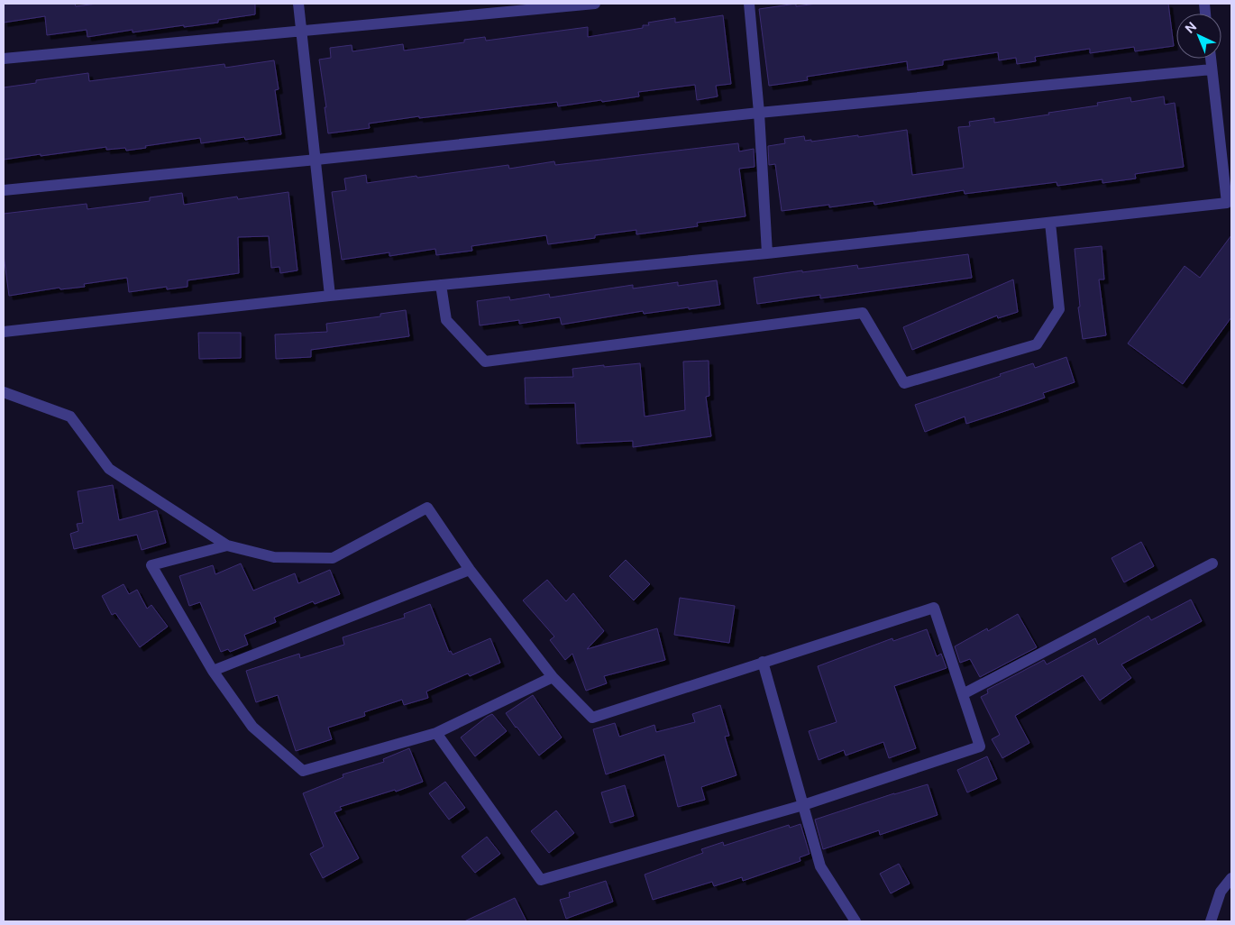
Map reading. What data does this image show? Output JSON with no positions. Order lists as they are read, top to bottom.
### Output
{
  "north": "top left"
}
